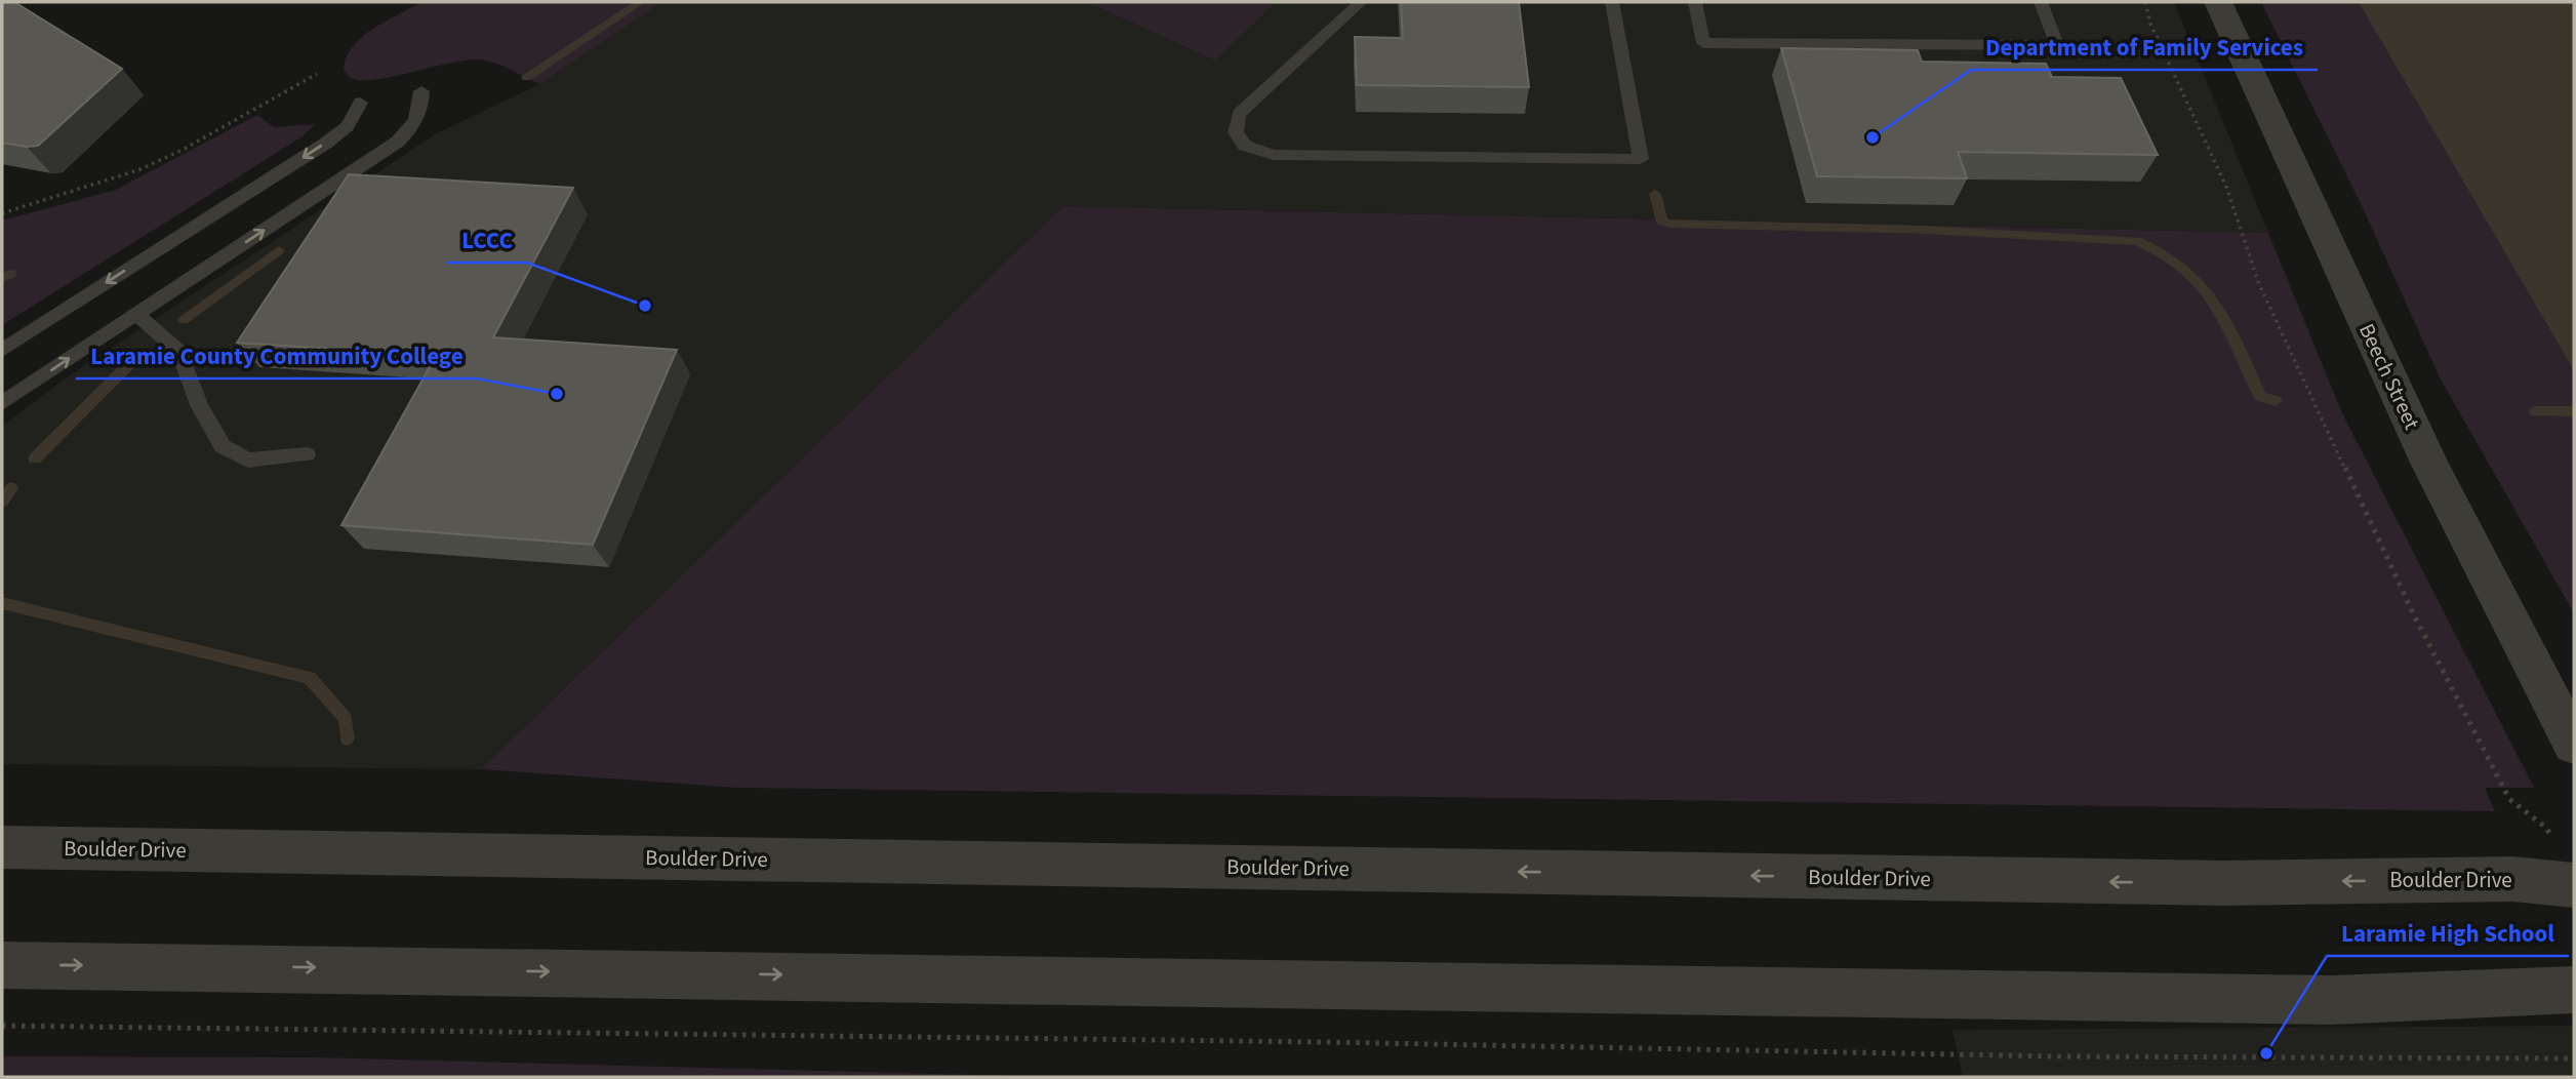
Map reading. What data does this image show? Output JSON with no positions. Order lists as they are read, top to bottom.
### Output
{
  "streets": {
    "street": ["Beech Street", "Boulder Drive"]
  },
  "places": [
    "Department of Family Services",
    "LCCC",
    "Laramie County Community College",
    "Laramie High School"
  ]
}
